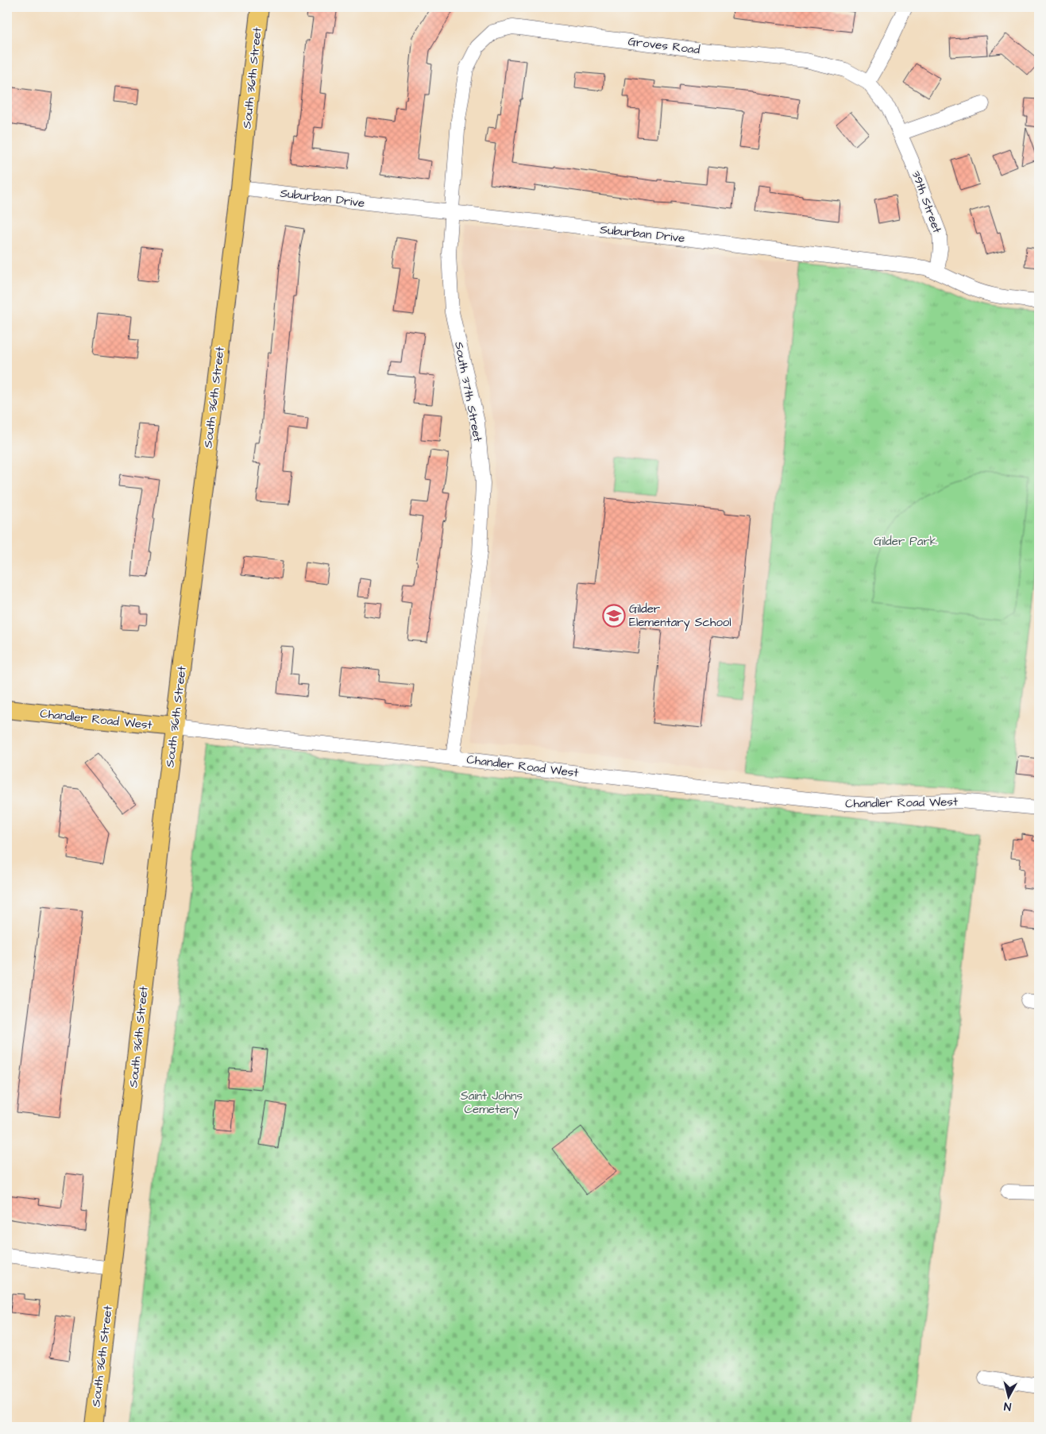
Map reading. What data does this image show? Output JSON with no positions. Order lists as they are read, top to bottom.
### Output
{
  "streets": {
    "main road": ["South 36th Street", "Chandler Road West"],
    "street": [
      "Groves Road",
      "Suburban Drive",
      "39th Street",
      "South 37th Street"
    ]
  },
  "crossings": [
    ["Groves Road", "39th Street"],
    ["Groves Road", "South 37th Street"],
    ["South 36th Street", "Suburban Drive"],
    ["South 36th Street", "Chandler Road West"],
    ["Suburban Drive", "39th Street"],
    ["Suburban Drive", "South 37th Street"],
    ["South 37th Street", "Chandler Road West"]
  ],
  "parks": ["Gilder Park", "Saint Johns Cemetery"],
  "places": {
    "school or university": ["Gilder Elementary School"]
  },
  "north": "bottom"
}
